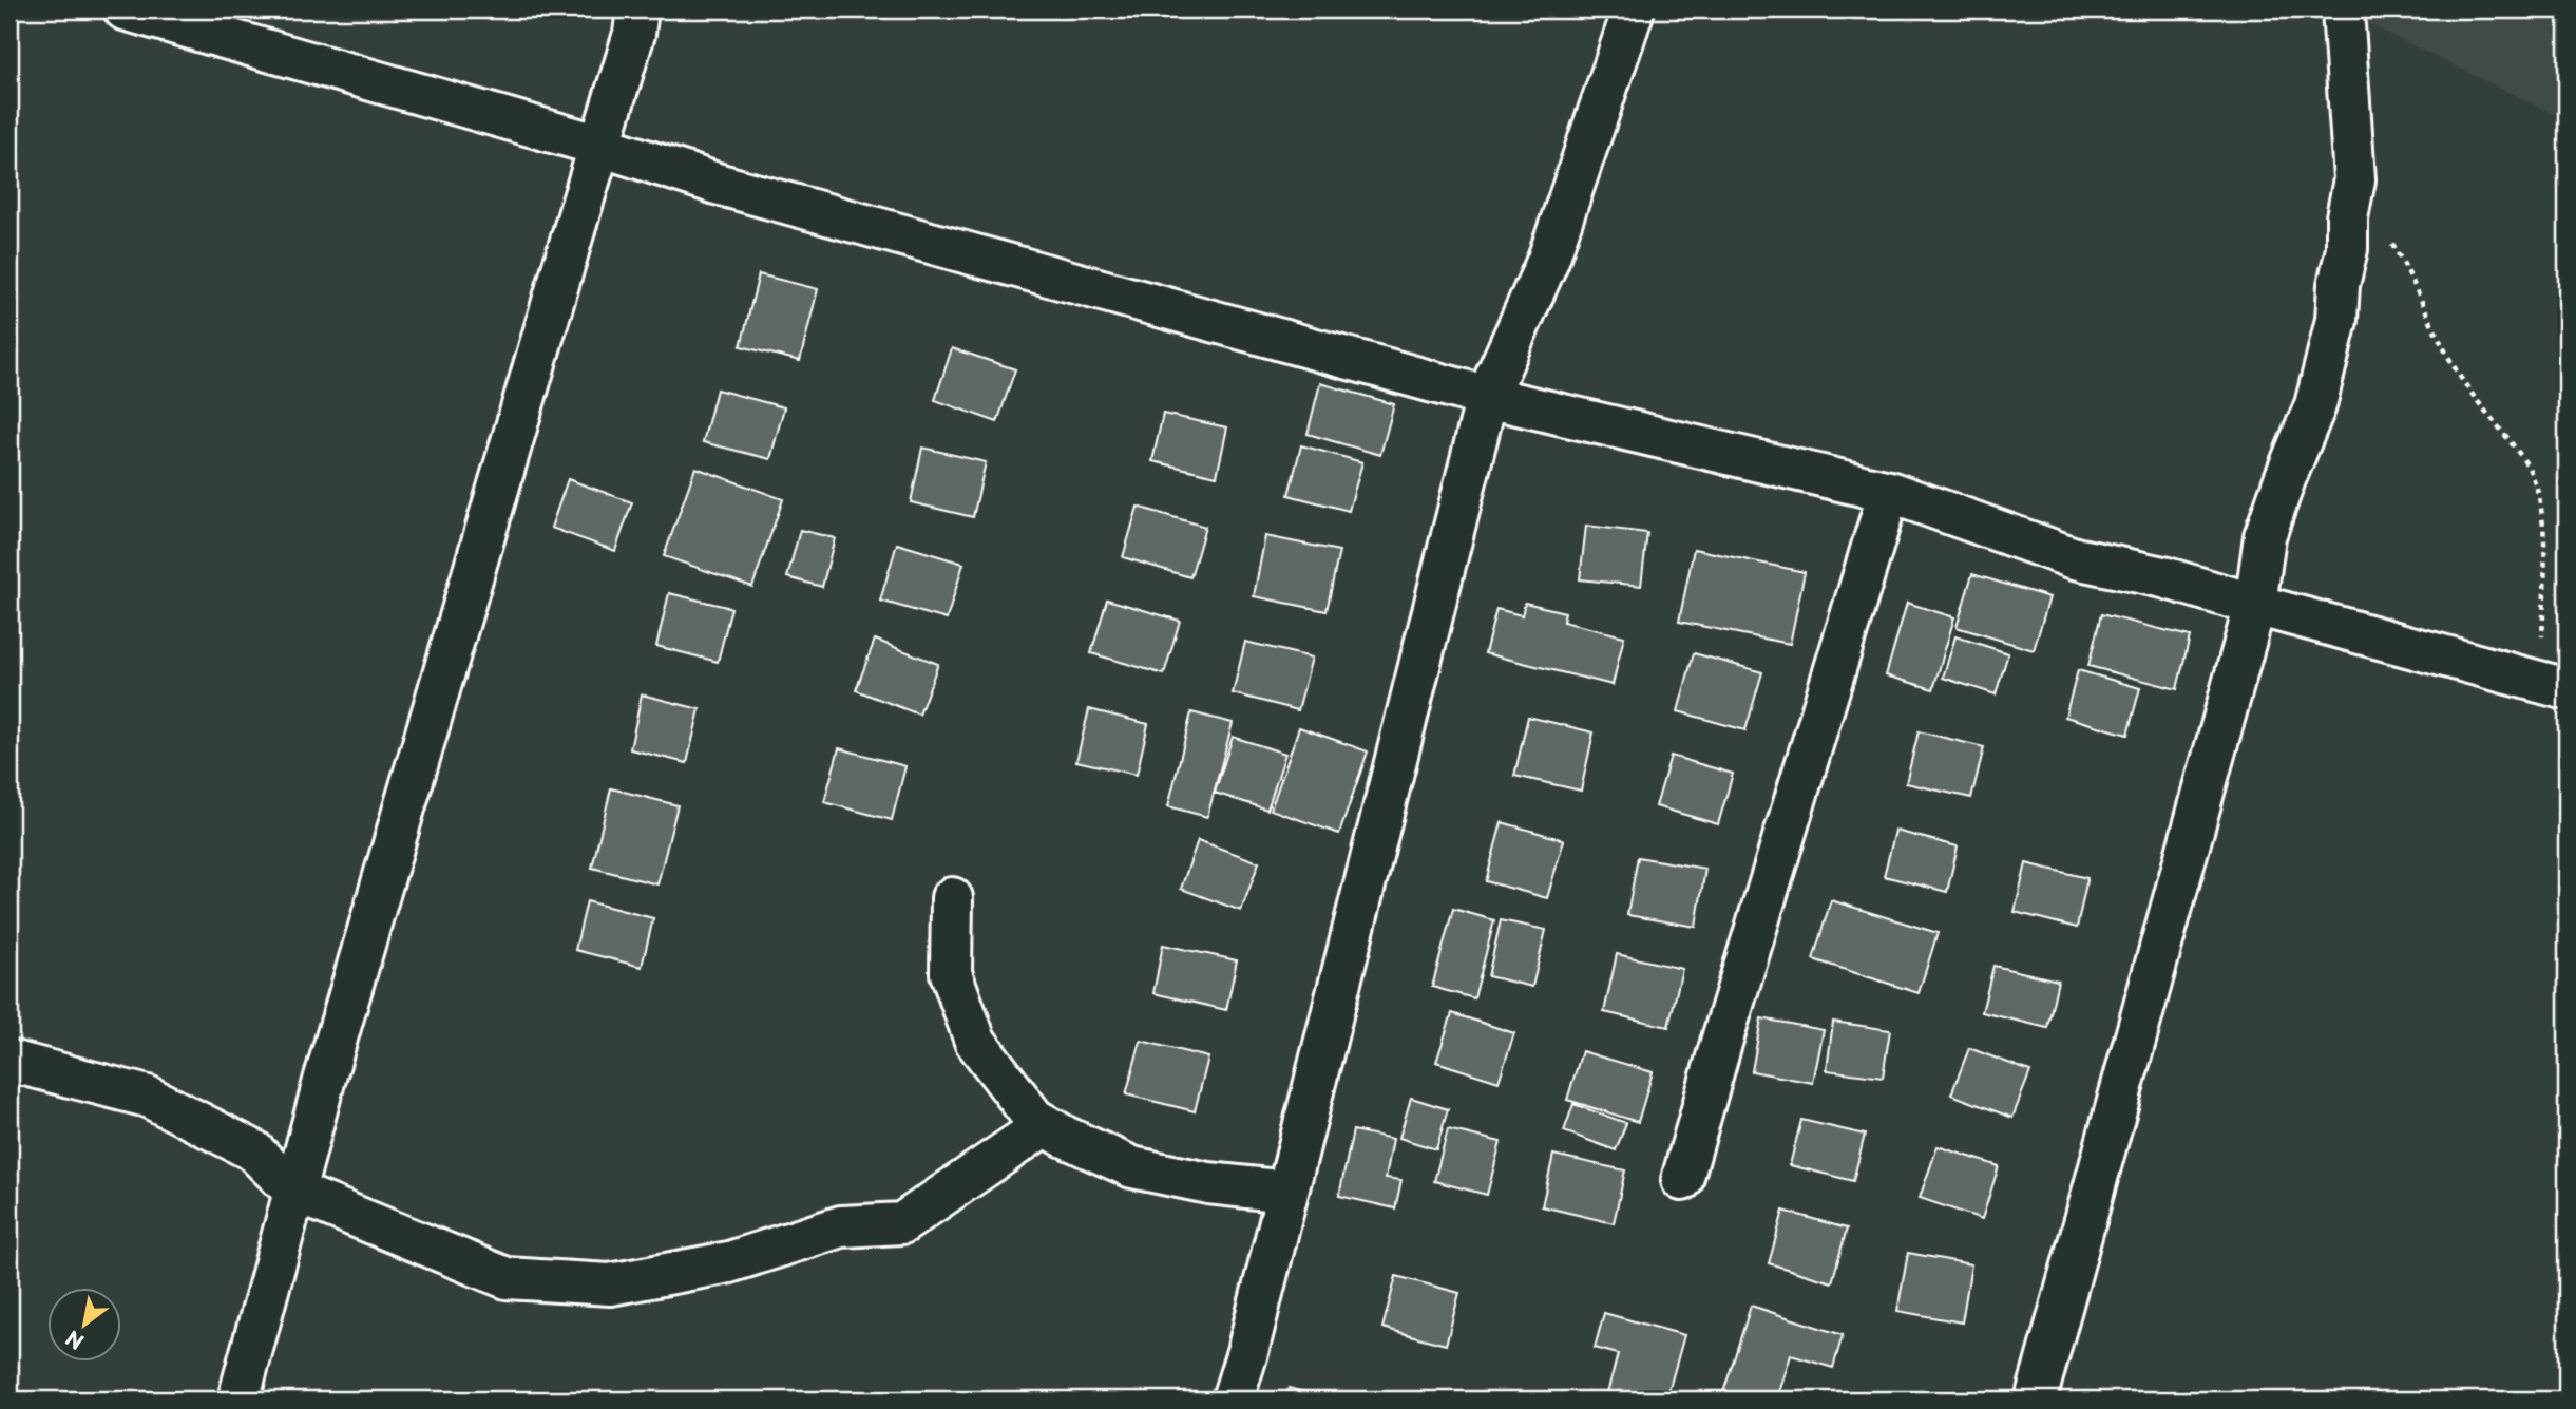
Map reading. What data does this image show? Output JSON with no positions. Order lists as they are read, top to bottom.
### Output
{
  "north": "bottom left"
}
